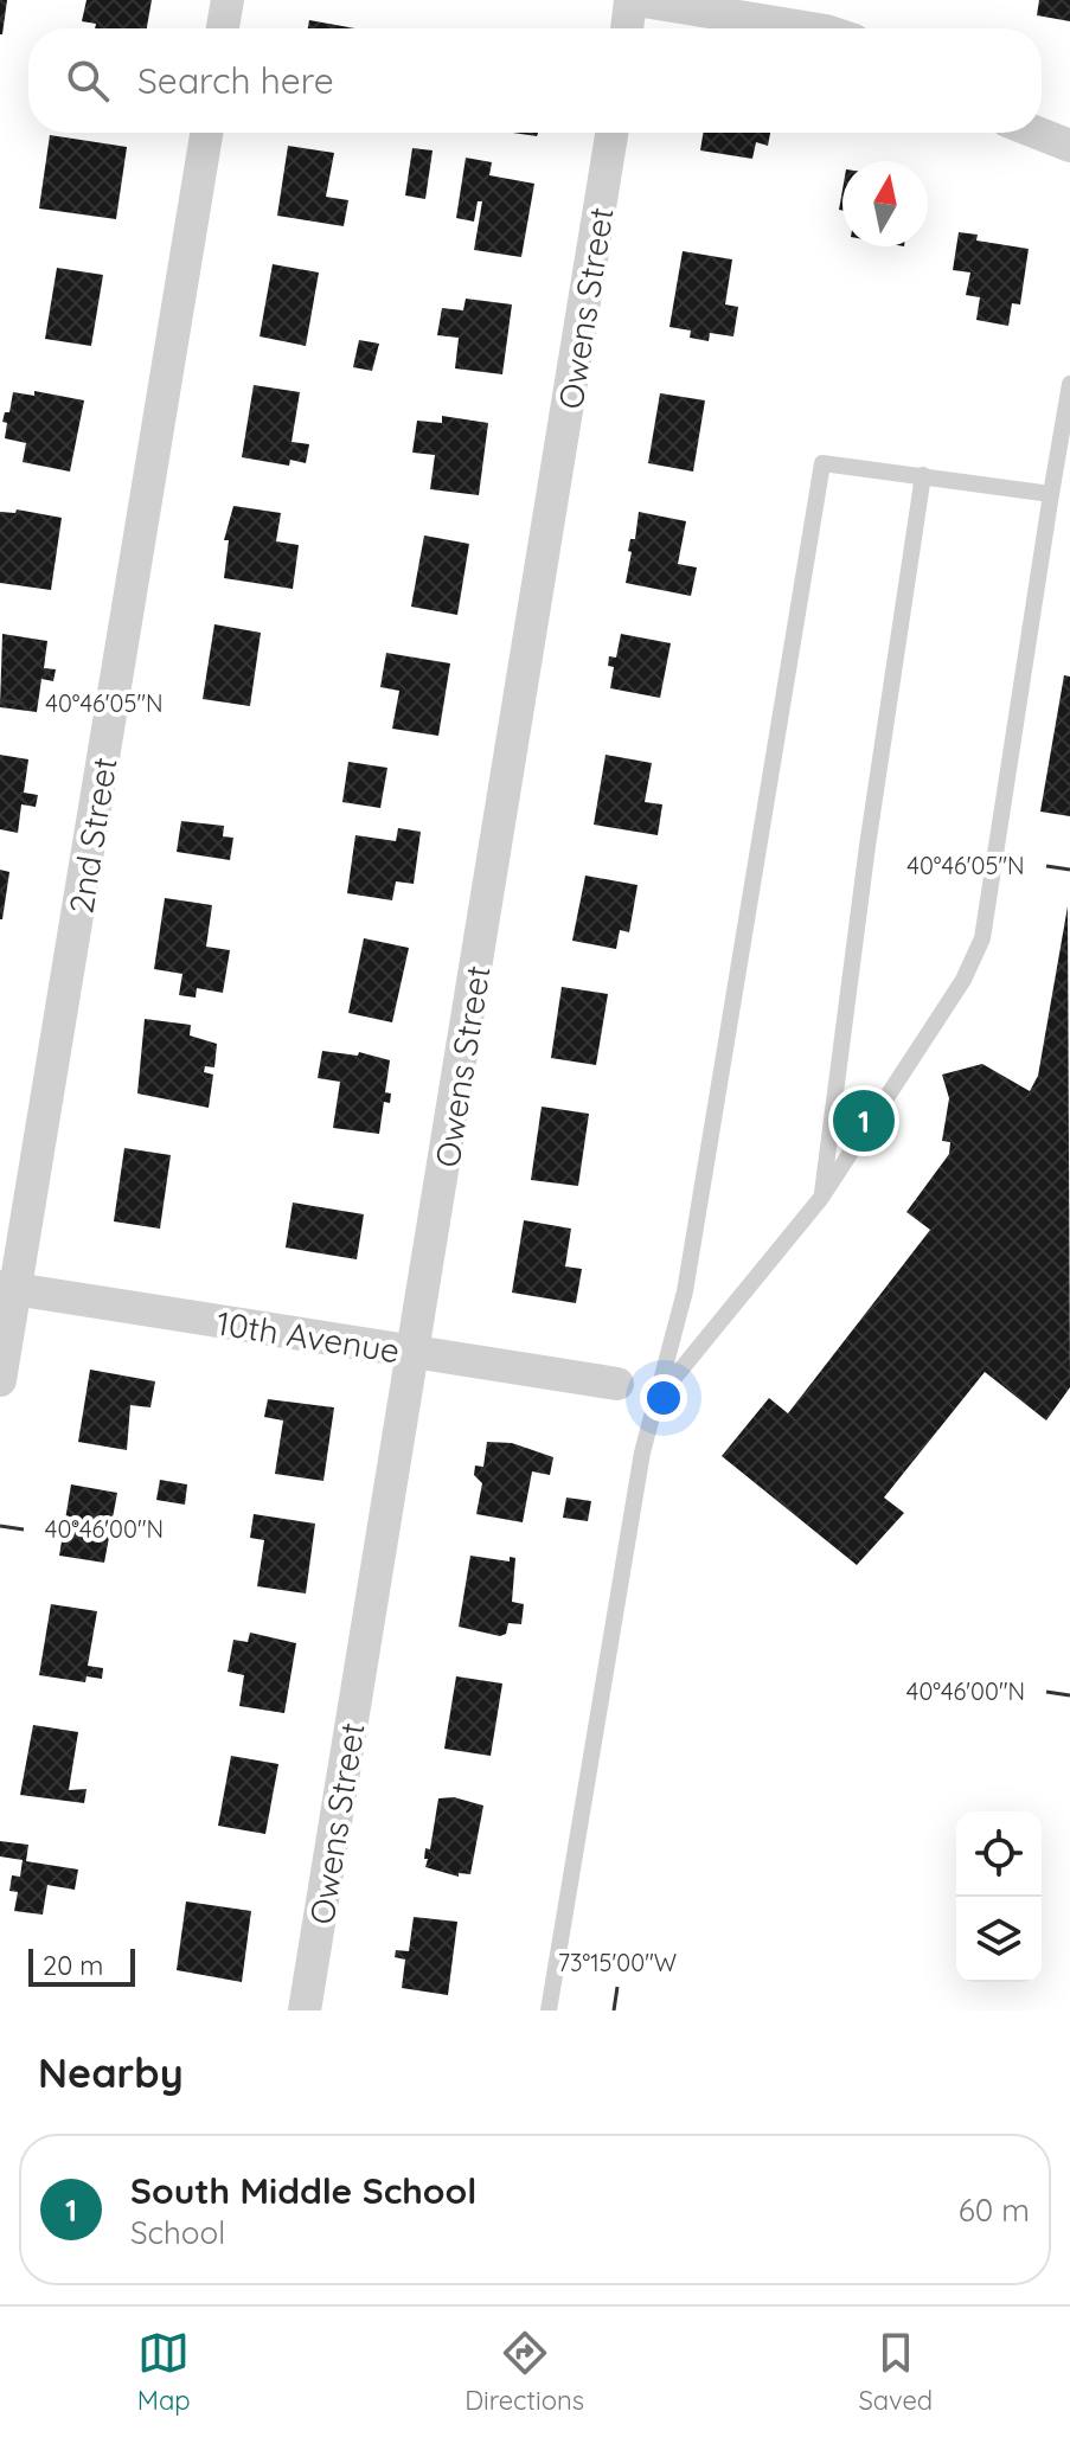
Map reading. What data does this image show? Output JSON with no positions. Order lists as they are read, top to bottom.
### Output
{
  "streets": {
    "street": ["Owens Street", "2nd Street", "10th Avenue"]
  },
  "crossings": [
    ["Owens Street", "10th Avenue"],
    ["2nd Street", "10th Avenue"]
  ],
  "scale_bar": "20 m",
  "north": "top",
  "page": {
    "search": "Search here",
    "pins": "1",
    "scale": "20 m",
    "heading": "Nearby",
    "list": [
      {
        "mark": "1",
        "name": "South Middle School",
        "note": "School",
        "value": "60 m"
      }
    ],
    "nav": ["Map", "Directions", "Saved"]
  },
  "coordinates": ["40°46'05\"N", "40°46'00\"N", "73°15'00\"W"]
}
